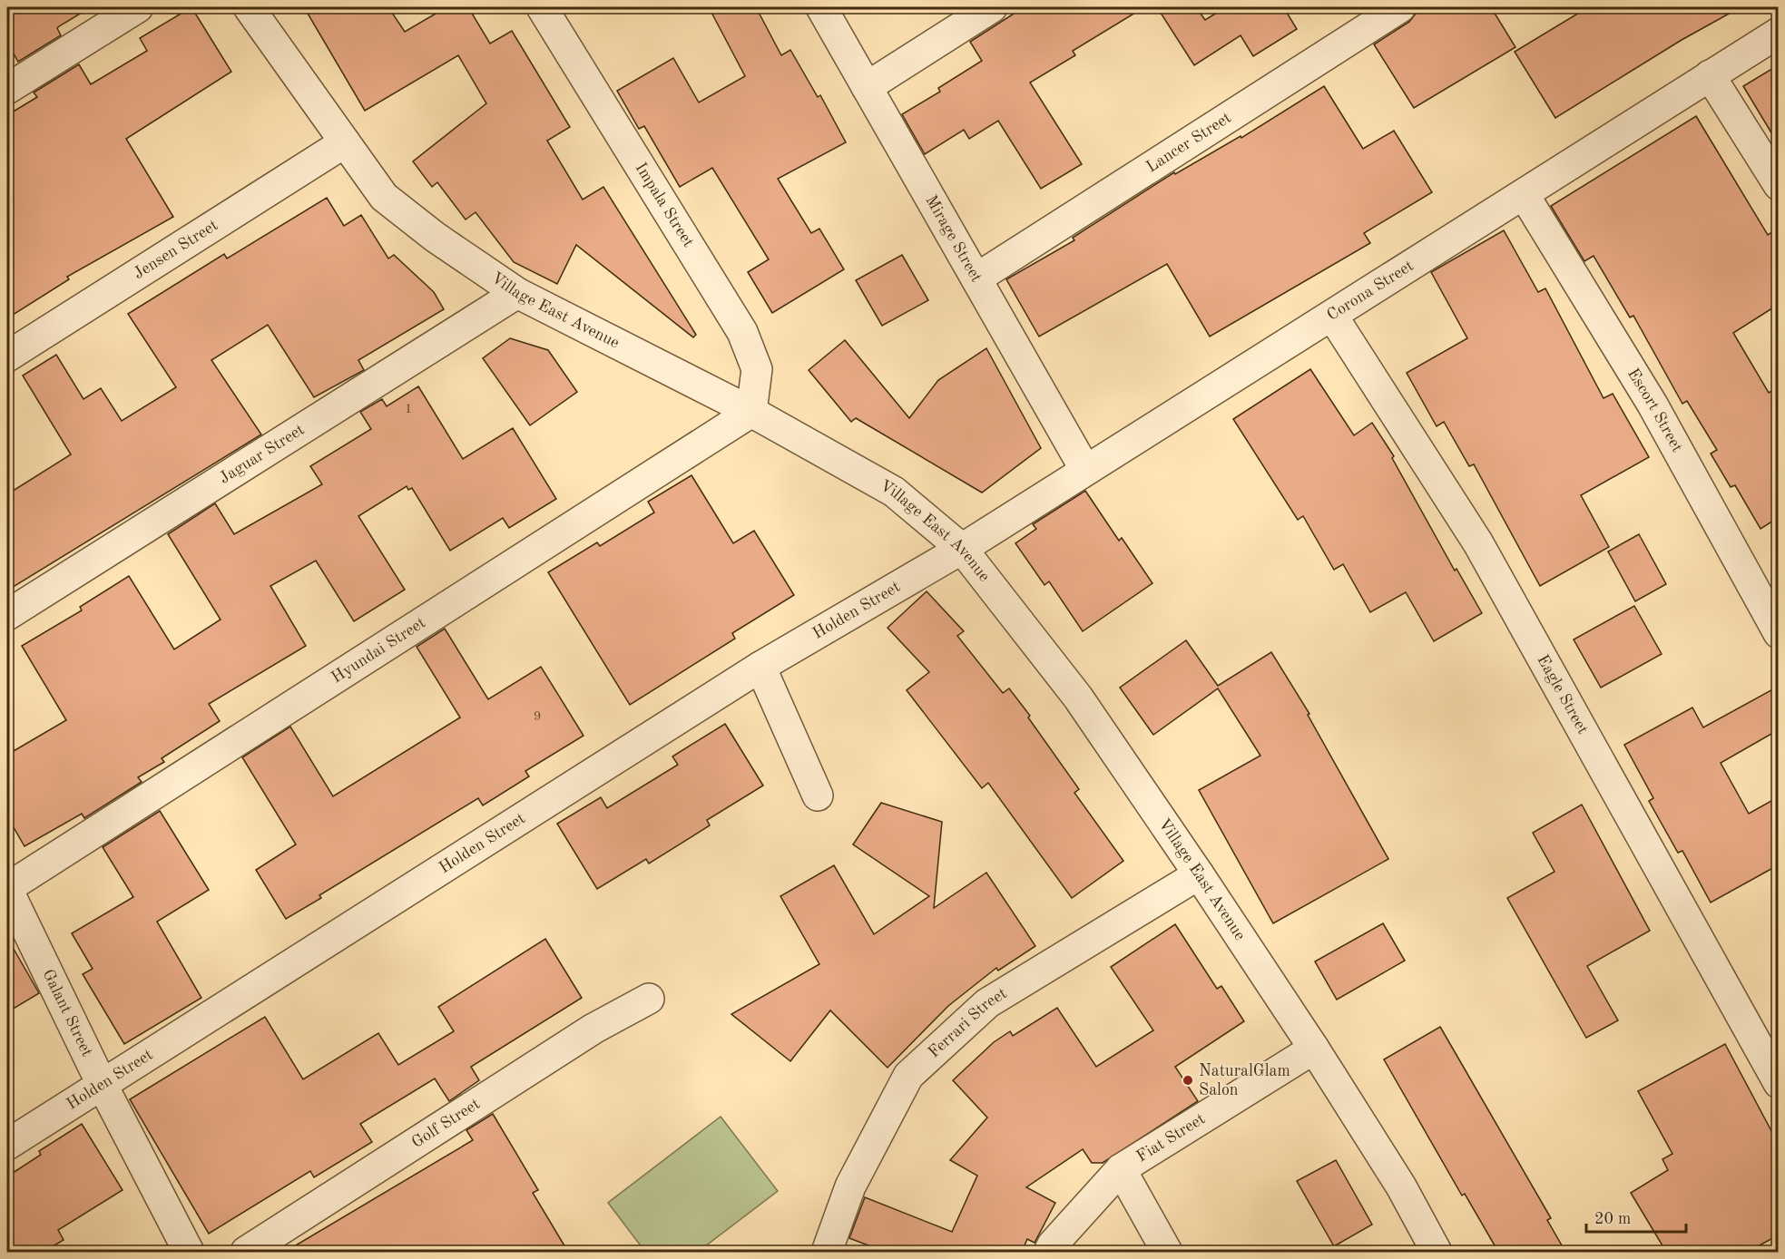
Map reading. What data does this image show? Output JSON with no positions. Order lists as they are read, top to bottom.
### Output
{
  "streets": {
    "street": [
      "Lancer Street",
      "Impala Street",
      "Mirage Street",
      "Jensen Street",
      "Corona Street",
      "Village East Avenue",
      "Escort Street",
      "Jaguar Street",
      "Holden Street",
      "Hyundai Street",
      "Eagle Street",
      "Galant Street",
      "Ferrari Street",
      "Golf Street",
      "Fiat Street"
    ]
  },
  "crossings": [
    ["Lancer Street", "Mirage Street"],
    ["Impala Street", "Village East Avenue"],
    ["Impala Street", "Hyundai Street"],
    ["Mirage Street", "Corona Street"],
    ["Jensen Street", "Village East Avenue"],
    ["Corona Street", "Village East Avenue"],
    ["Corona Street", "Escort Street"],
    ["Corona Street", "Holden Street"],
    ["Corona Street", "Eagle Street"],
    ["Village East Avenue", "Jaguar Street"],
    ["Village East Avenue", "Holden Street"],
    ["Village East Avenue", "Hyundai Street"],
    ["Village East Avenue", "Ferrari Street"],
    ["Village East Avenue", "Fiat Street"],
    ["Holden Street", "Galant Street"],
    ["Hyundai Street", "Galant Street"]
  ],
  "places": ["NaturalGlam Salon"],
  "house_numbers": ["1", "9"],
  "scale_bar": "20 m"
}
